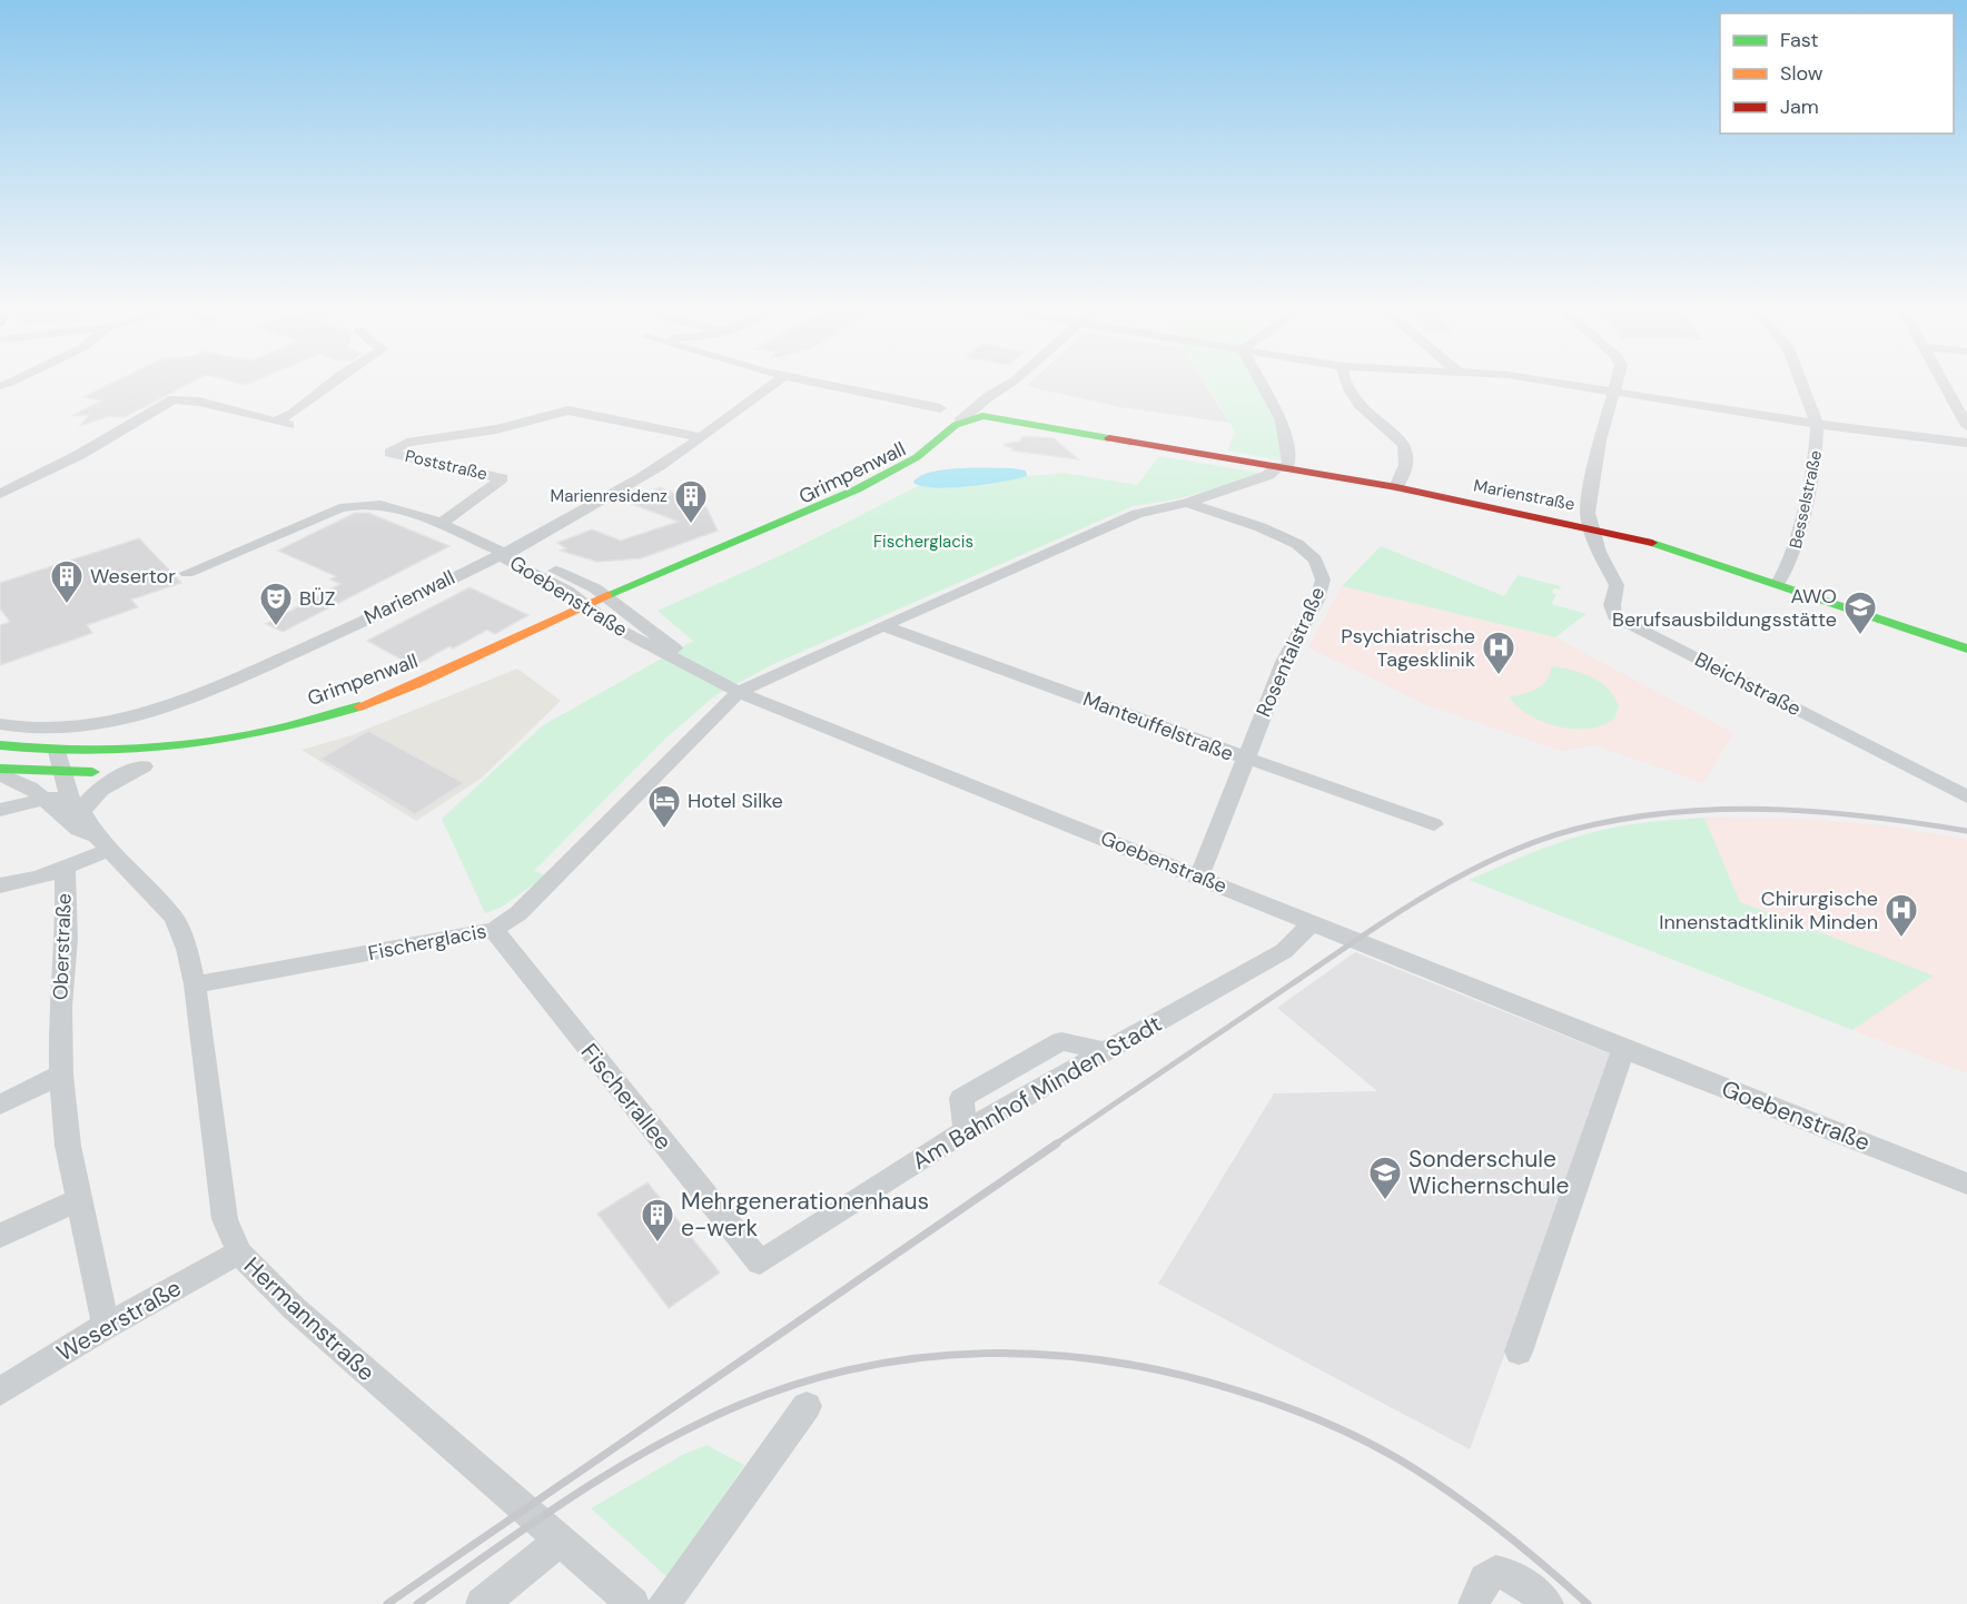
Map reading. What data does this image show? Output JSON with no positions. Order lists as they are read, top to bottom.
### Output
{
  "streets": {
    "street": [
      "Poststraße",
      "Grimpenwall",
      "Marienstraße",
      "Besselstraße",
      "Goebenstraße",
      "Marienwall",
      "Rosentalstraße",
      "Bleichstraße",
      "Manteuffelstraße",
      "Fischerglacis",
      "Oberstraße",
      "Am Bahnhof Minden Stadt",
      "Fischerallee",
      "Hermannstraße",
      "Weserstraße"
    ]
  },
  "crossings": [
    ["Poststraße", "Marienwall"],
    ["Grimpenwall", "Marienstraße"],
    ["Grimpenwall", "Goebenstraße"],
    ["Marienstraße", "Besselstraße"],
    ["Marienstraße", "Bleichstraße"],
    ["Marienstraße", "Fischerglacis"],
    ["Goebenstraße", "Marienwall"],
    ["Goebenstraße", "Rosentalstraße"],
    ["Goebenstraße", "Fischerglacis"],
    ["Goebenstraße", "Am Bahnhof Minden Stadt"],
    ["Rosentalstraße", "Manteuffelstraße"],
    ["Rosentalstraße", "Fischerglacis"],
    ["Manteuffelstraße", "Fischerglacis"],
    ["Fischerglacis", "Fischerallee"],
    ["Fischerglacis", "Hermannstraße"],
    ["Oberstraße", "Hermannstraße"],
    ["Oberstraße", "Weserstraße"],
    ["Am Bahnhof Minden Stadt", "Fischerallee"],
    ["Hermannstraße", "Weserstraße"]
  ],
  "parks": ["Fischerglacis"],
  "places": {
    "building": ["Marienresidenz", "Wesertor", "Mehrgenerationenhaus e-werk"],
    "theatre": ["BÜZ"],
    "school or university": ["AWO Berufsausbildungsstätte", "Sonderschule Wichernschule"],
    "hospital": ["Psychiatrische Tagesklinik", "Chirurgische Innenstadtklinik Minden"],
    "hotel": ["Hotel Silke"]
  },
  "legend": ["Fast", "Slow", "Jam"]
}
